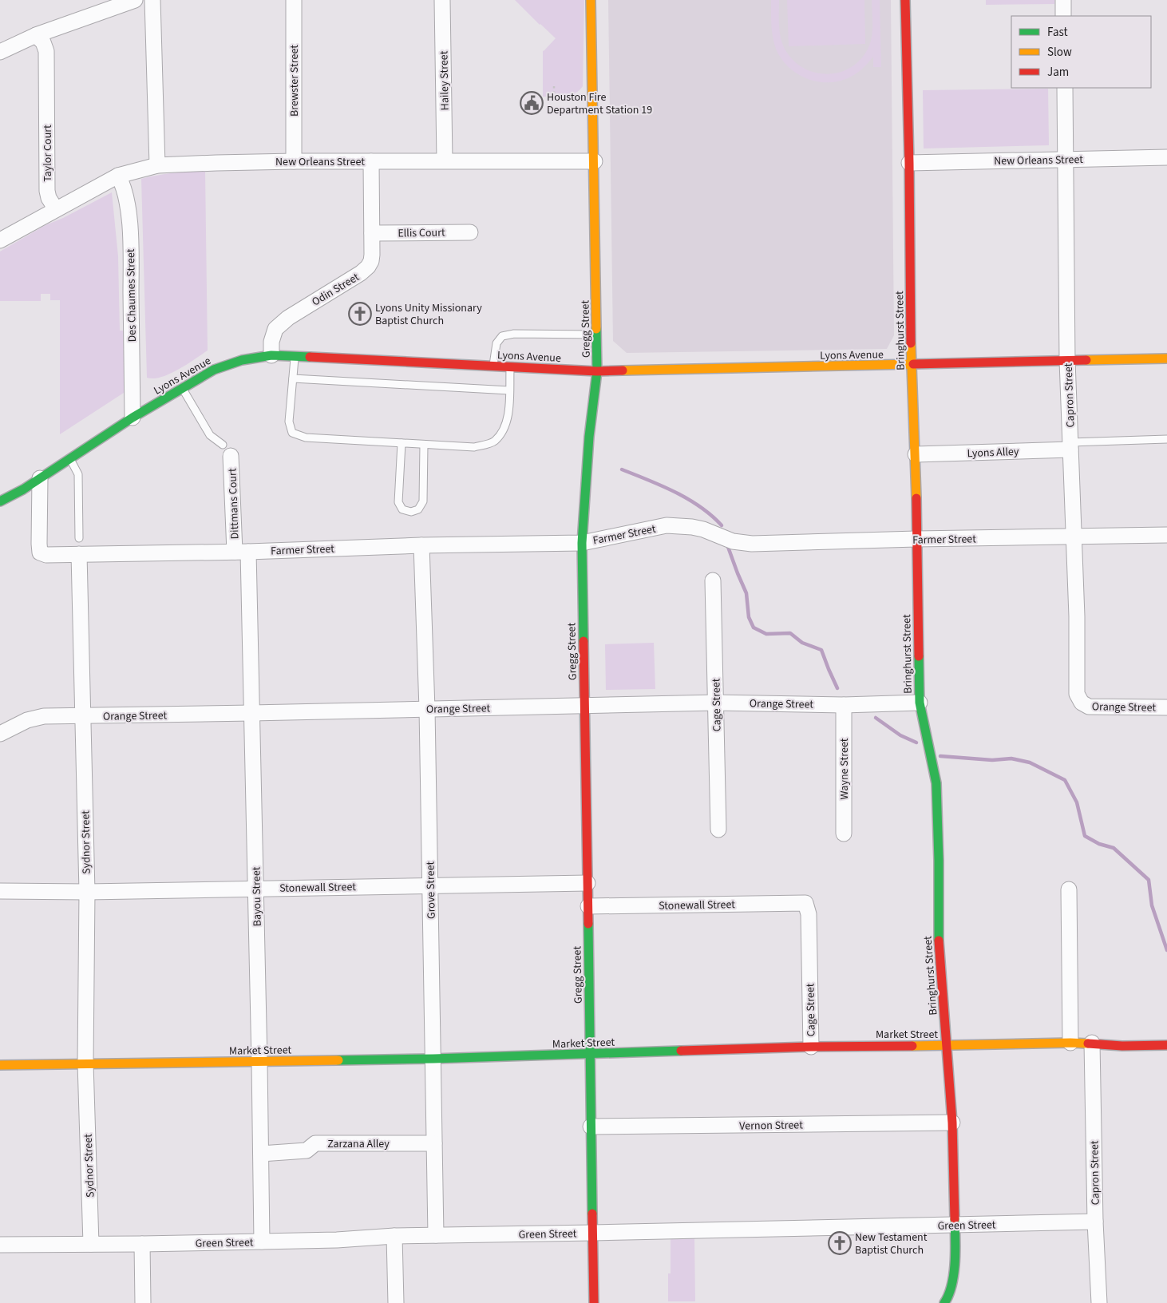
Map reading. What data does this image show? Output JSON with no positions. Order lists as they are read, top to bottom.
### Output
{
  "streets": {
    "street": [
      "Brewster Street",
      "Hailey Street",
      "Taylor Court",
      "New Orleans Street",
      "Ellis Court",
      "Odin Street",
      "Des Chaumes Street",
      "Gregg Street",
      "Bringhurst Street",
      "Lyons Avenue",
      "Capron Street",
      "Lyons Alley",
      "Dittmans Court",
      "Farmer Street",
      "Orange Street",
      "Cage Street",
      "Wayne Street",
      "Sydnor Street",
      "Stonewall Street",
      "Grove Street",
      "Bayou Street",
      "Market Street",
      "Vernon Street",
      "Zarzana Alley",
      "Green Street"
    ]
  },
  "crossings": [
    ["Brewster Street", "New Orleans Street"],
    ["Hailey Street", "New Orleans Street"],
    ["Taylor Court", "New Orleans Street"],
    ["New Orleans Street", "Odin Street"],
    ["New Orleans Street", "Des Chaumes Street"],
    ["New Orleans Street", "Gregg Street"],
    ["New Orleans Street", "Bringhurst Street"],
    ["New Orleans Street", "Capron Street"],
    ["Ellis Court", "Odin Street"],
    ["Odin Street", "Lyons Avenue"],
    ["Des Chaumes Street", "Lyons Avenue"],
    ["Gregg Street", "Lyons Avenue"],
    ["Gregg Street", "Farmer Street"],
    ["Gregg Street", "Orange Street"],
    ["Gregg Street", "Stonewall Street"],
    ["Gregg Street", "Market Street"],
    ["Gregg Street", "Vernon Street"],
    ["Gregg Street", "Green Street"],
    ["Bringhurst Street", "Lyons Avenue"],
    ["Bringhurst Street", "Lyons Alley"],
    ["Bringhurst Street", "Farmer Street"],
    ["Bringhurst Street", "Orange Street"],
    ["Bringhurst Street", "Market Street"],
    ["Bringhurst Street", "Vernon Street"],
    ["Bringhurst Street", "Green Street"],
    ["Lyons Avenue", "Capron Street"],
    ["Capron Street", "Lyons Alley"],
    ["Capron Street", "Farmer Street"],
    ["Capron Street", "Orange Street"],
    ["Capron Street", "Market Street"],
    ["Capron Street", "Green Street"],
    ["Dittmans Court", "Farmer Street"],
    ["Dittmans Court", "Bayou Street"],
    ["Farmer Street", "Sydnor Street"],
    ["Farmer Street", "Grove Street"],
    ["Farmer Street", "Bayou Street"],
    ["Orange Street", "Cage Street"],
    ["Orange Street", "Wayne Street"],
    ["Orange Street", "Sydnor Street"],
    ["Orange Street", "Grove Street"],
    ["Orange Street", "Bayou Street"],
    ["Cage Street", "Stonewall Street"],
    ["Cage Street", "Market Street"],
    ["Sydnor Street", "Stonewall Street"],
    ["Sydnor Street", "Market Street"],
    ["Sydnor Street", "Green Street"],
    ["Stonewall Street", "Grove Street"],
    ["Stonewall Street", "Bayou Street"],
    ["Grove Street", "Market Street"],
    ["Grove Street", "Zarzana Alley"],
    ["Grove Street", "Green Street"],
    ["Bayou Street", "Market Street"],
    ["Bayou Street", "Zarzana Alley"],
    ["Bayou Street", "Green Street"]
  ],
  "places": {
    "public building": ["Houston Fire Department Station 19"],
    "church": ["Lyons Unity Missionary Baptist Church", "New Testament Baptist Church"]
  },
  "legend": ["Fast", "Slow", "Jam"]
}
